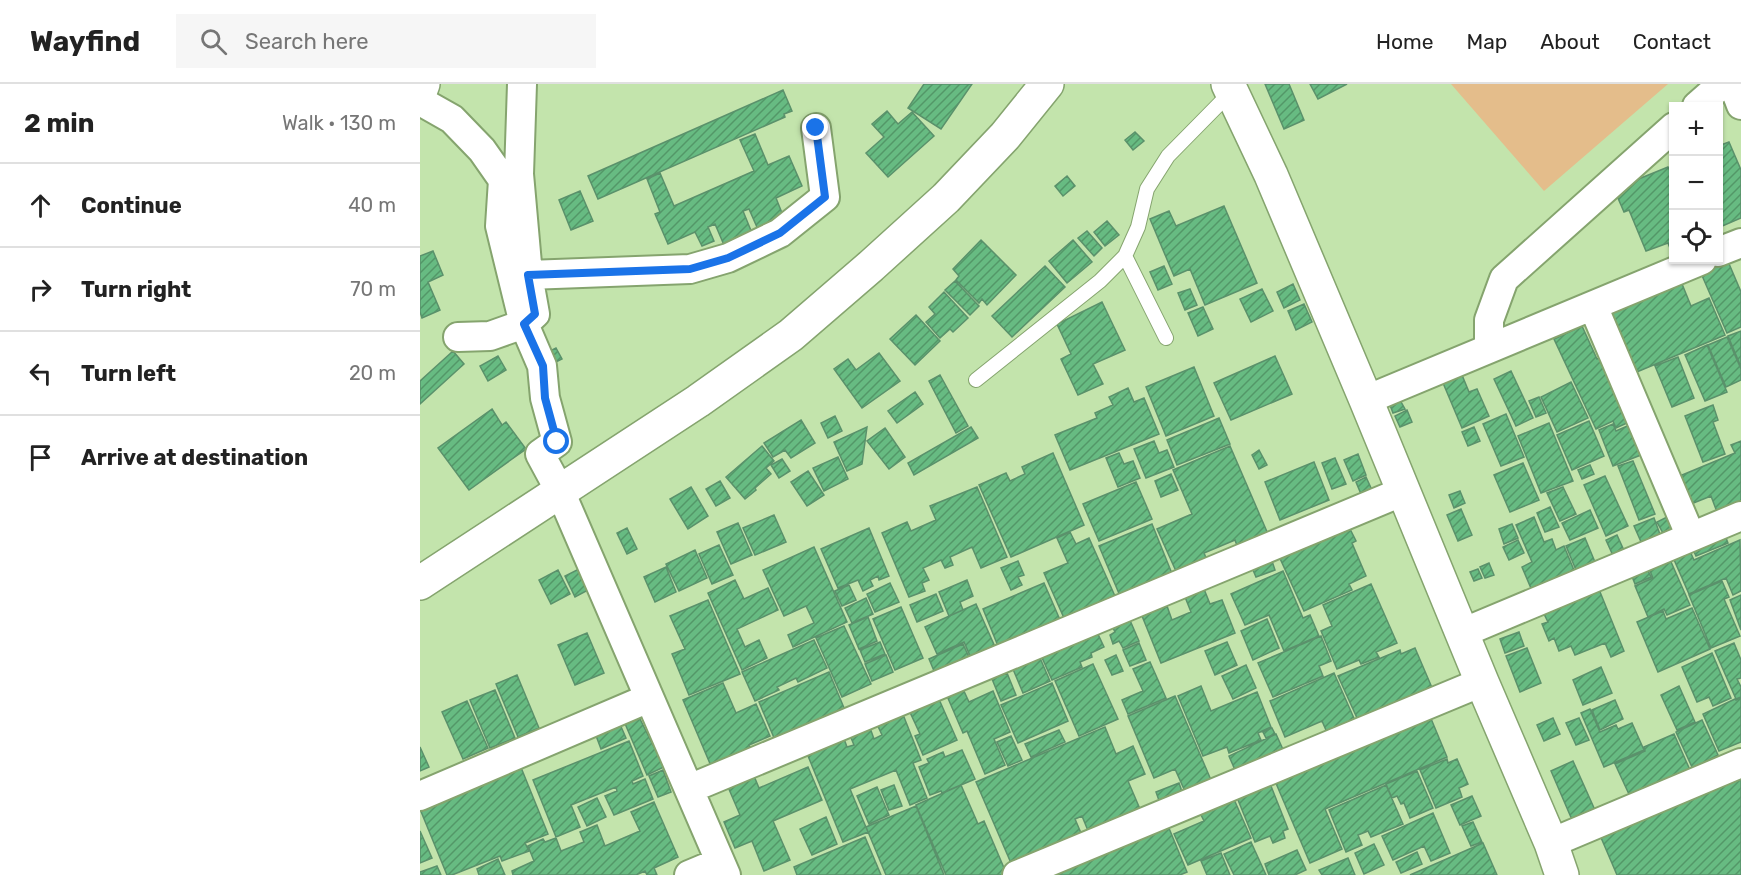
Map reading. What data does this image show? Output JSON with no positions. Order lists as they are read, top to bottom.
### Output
{
  "page": {
    "header": "Wayfind",
    "search": "Search here",
    "nav": [
      "Home",
      "Map",
      "About",
      "Contact"
    ],
    "heading": ["2 min", "Walk · 130 m"],
    "map_buttons": ["+", "−"],
    "list": [
      ["Continue", "40 m"],
      ["Turn right", "70 m"],
      ["Turn left", "20 m"],
      "Arrive at destination"
    ]
  }
}
